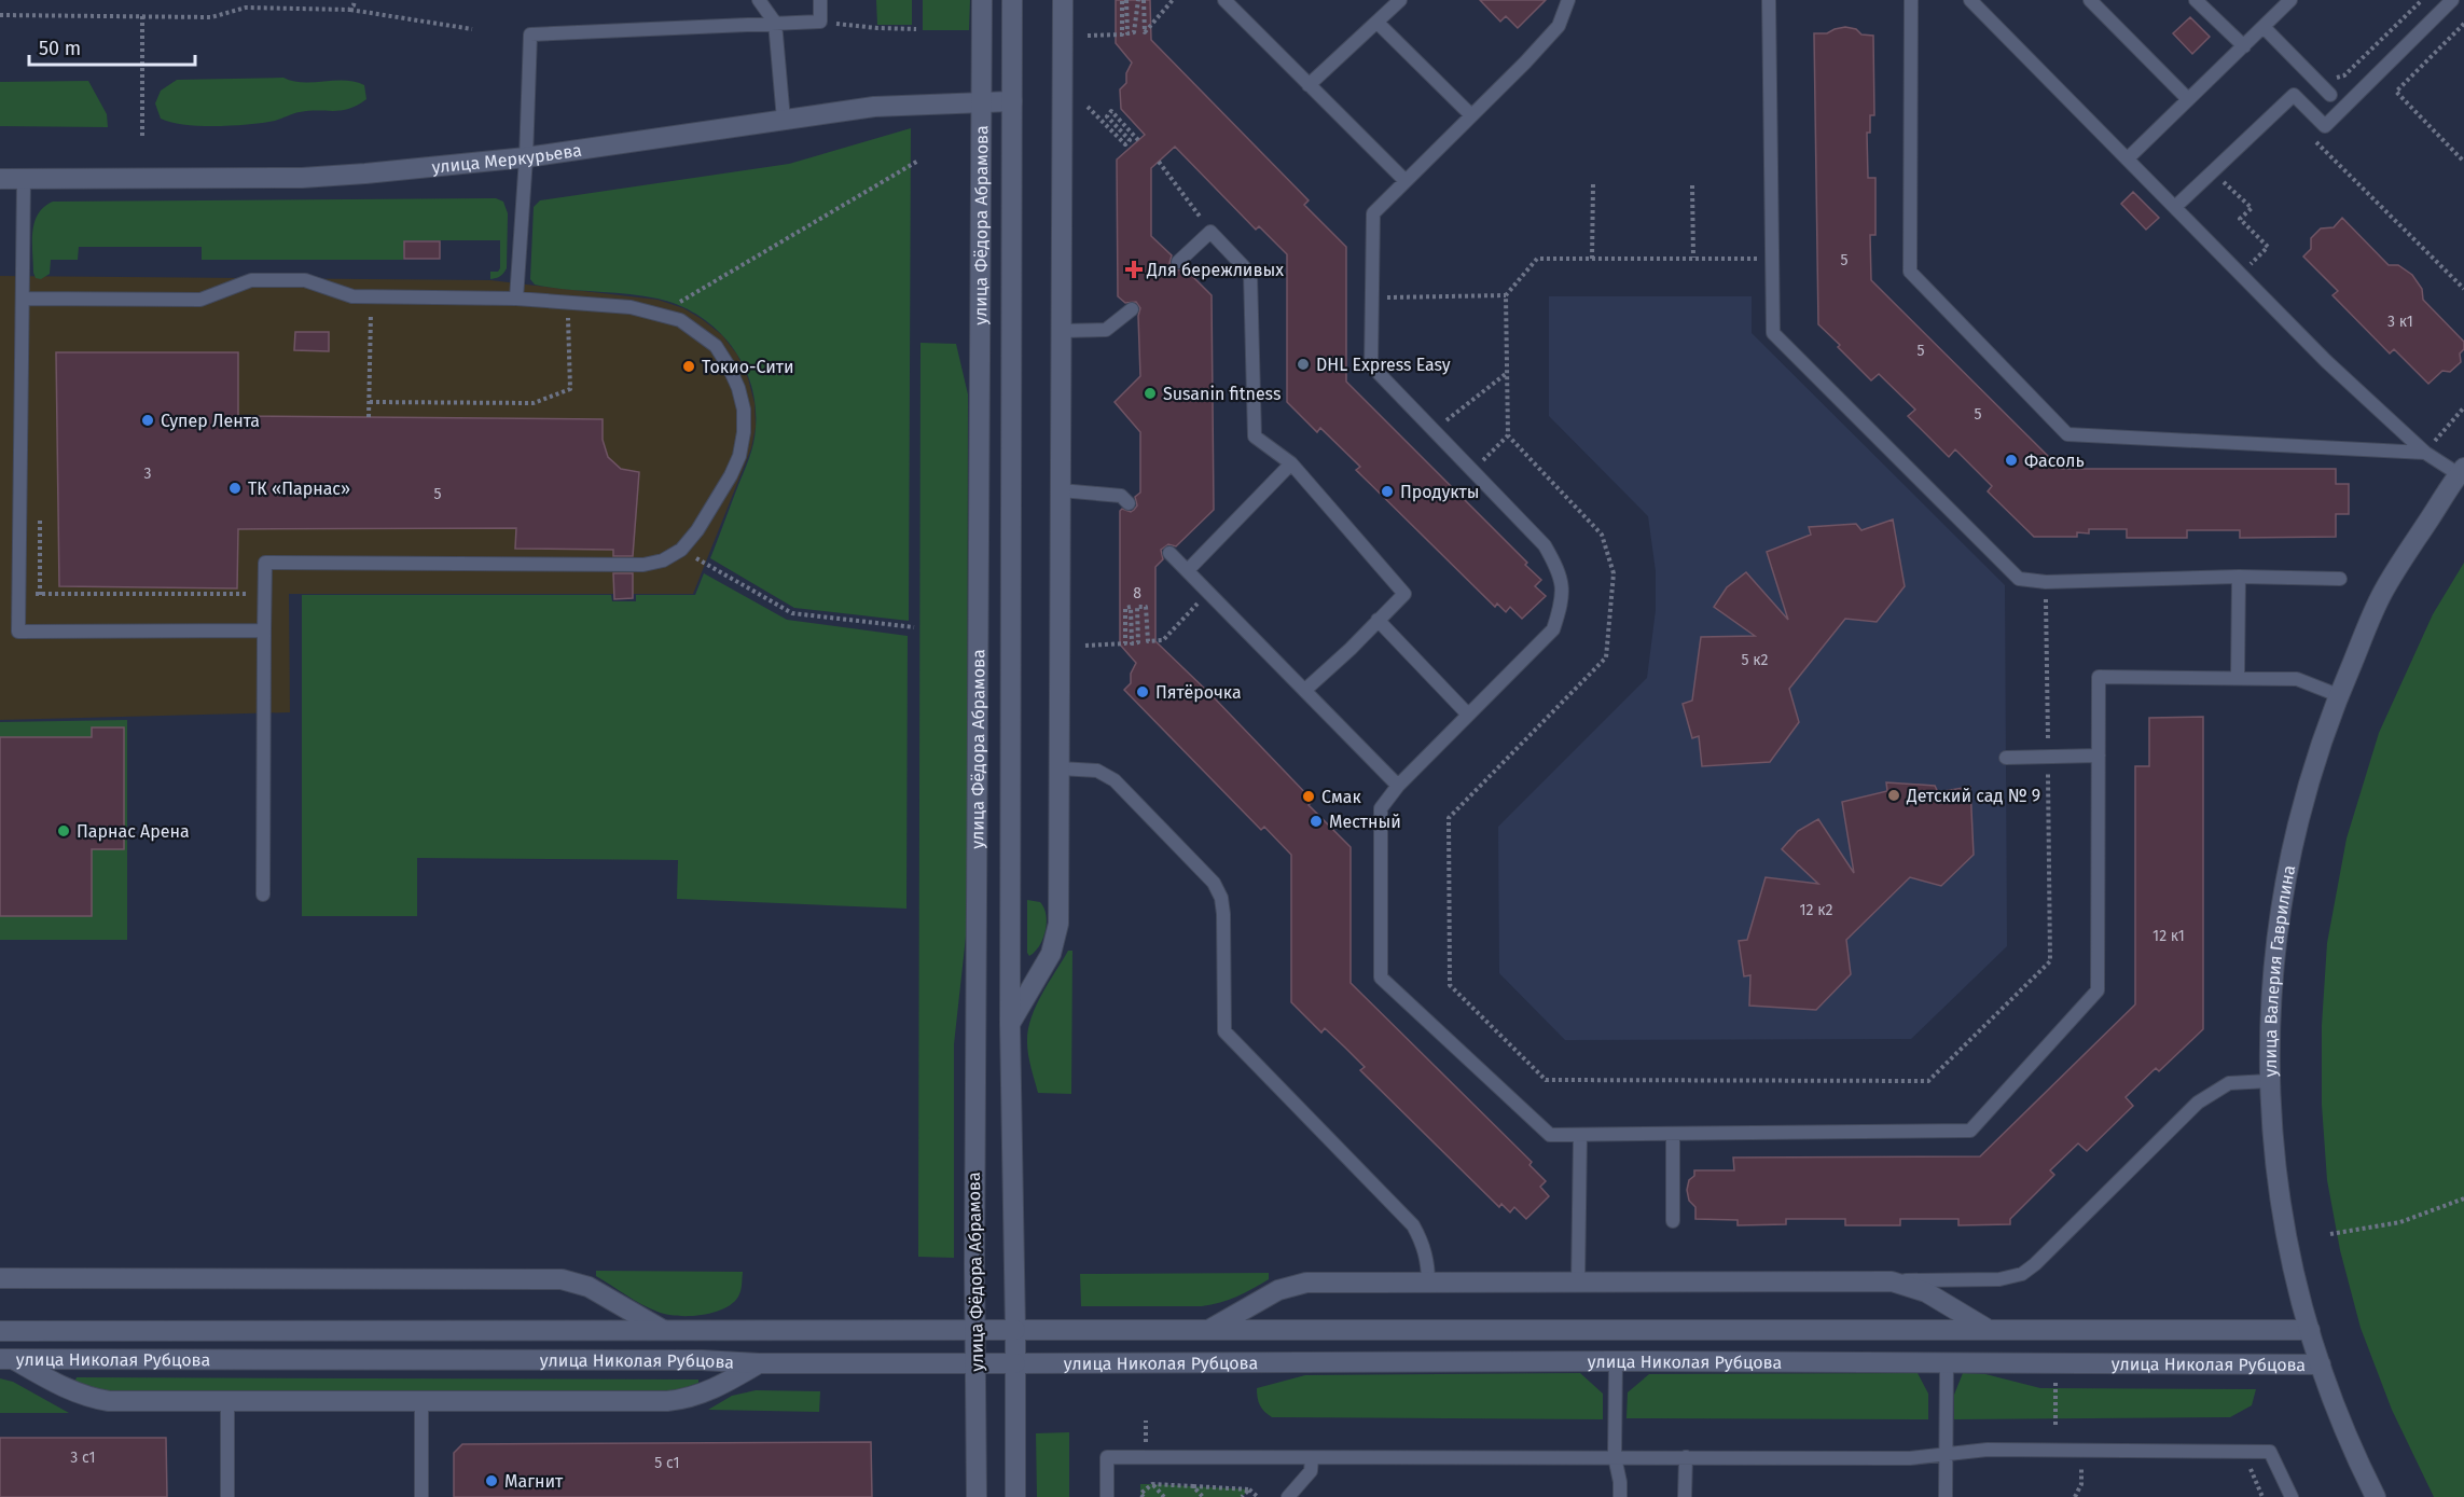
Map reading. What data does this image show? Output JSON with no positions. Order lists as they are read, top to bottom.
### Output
{
  "streets": {
    "street": [
      "улица Меркурьева",
      "улица Фёдора Абрамова",
      "улица Валерия Гаврилина",
      "улица Николая Рубцова"
    ]
  },
  "crossings": [
    ["улица Меркурьева", "улица Фёдора Абрамова"],
    ["улица Фёдора Абрамова", "улица Николая Рубцова"],
    ["улица Валерия Гаврилина", "улица Николая Рубцова"]
  ],
  "places": {
    "health": ["Для бережливых"],
    "other": [
      "DHL Express Easy",
      "Токио-Сити",
      "Susanin fitness",
      "Супер Лента",
      "Фасоль",
      "ТК «Парнас»",
      "Продукты",
      "Пятёрочка",
      "Детский сад № 9",
      "Смак",
      "Местный",
      "Парнас Арена",
      "Магнит"
    ]
  },
  "house_numbers": [
    "5",
    "3 к1",
    "5",
    "5",
    "3",
    "5",
    "8",
    "5 к2",
    "12 к2",
    "12 к1",
    "3 с1",
    "5 с1"
  ],
  "scale_bar": "50 m"
}
